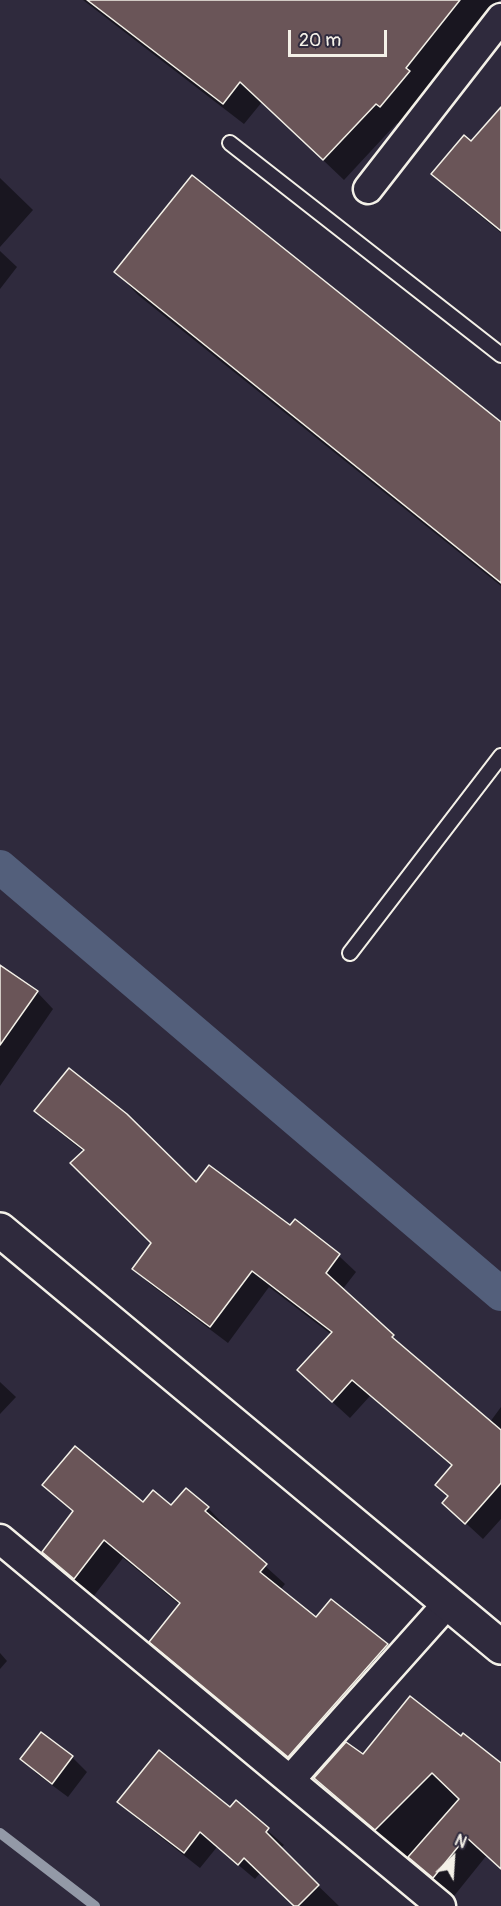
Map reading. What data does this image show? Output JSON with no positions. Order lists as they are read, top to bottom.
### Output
{
  "scale_bar": "20 m",
  "north": "top right"
}
